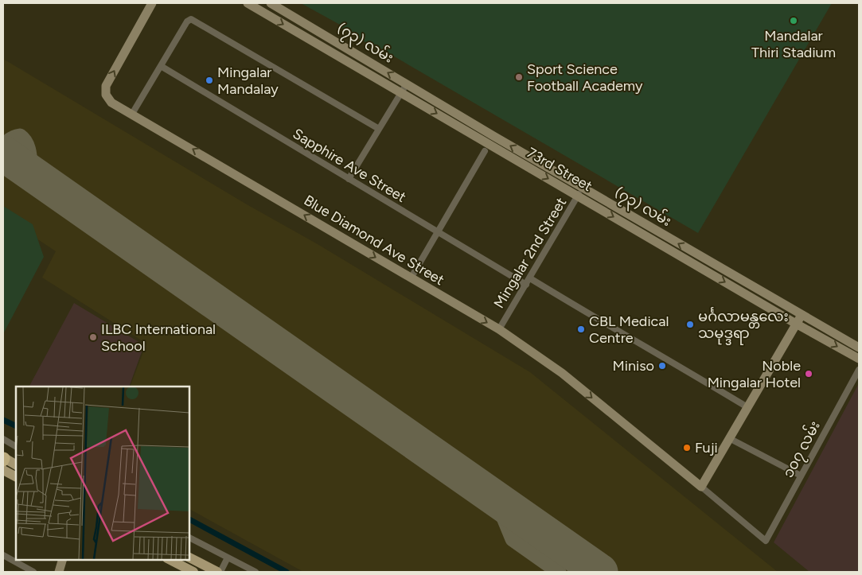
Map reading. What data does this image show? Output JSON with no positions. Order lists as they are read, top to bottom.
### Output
{
  "streets": {
    "main road": ["(၇၃) လမ်း", "73rd Street", "Blue Diamond Ave Street"],
    "street": ["Sapphire Ave Street", "Mingalar 2nd Street", "၁၀၇ လမ်း"]
  },
  "crossings": [
    ["(၇၃) လမ်း", "73rd Street"],
    ["(၇၃) လမ်း", "Mingalar 2nd Street"],
    ["Sapphire Ave Street", "Mingalar 2nd Street"],
    ["73rd Street", "Mingalar 2nd Street"],
    ["Blue Diamond Ave Street", "Mingalar 2nd Street"],
    ["Blue Diamond Ave Street", "၁၀၇ လမ်း"]
  ],
  "one_way": ["(၇၃) လမ်း", "73rd Street"],
  "places": [
    "Mandalar Thiri Stadium",
    "Sport Science Football Academy",
    "Mingalar Mandalay",
    "မင်္ဂလာမန္တလေး သမုဒ္ဒရာ",
    "CBL Medical Centre",
    "ILBC International School",
    "Miniso",
    "Noble Mingalar Hotel",
    "Fuji"
  ]
}
